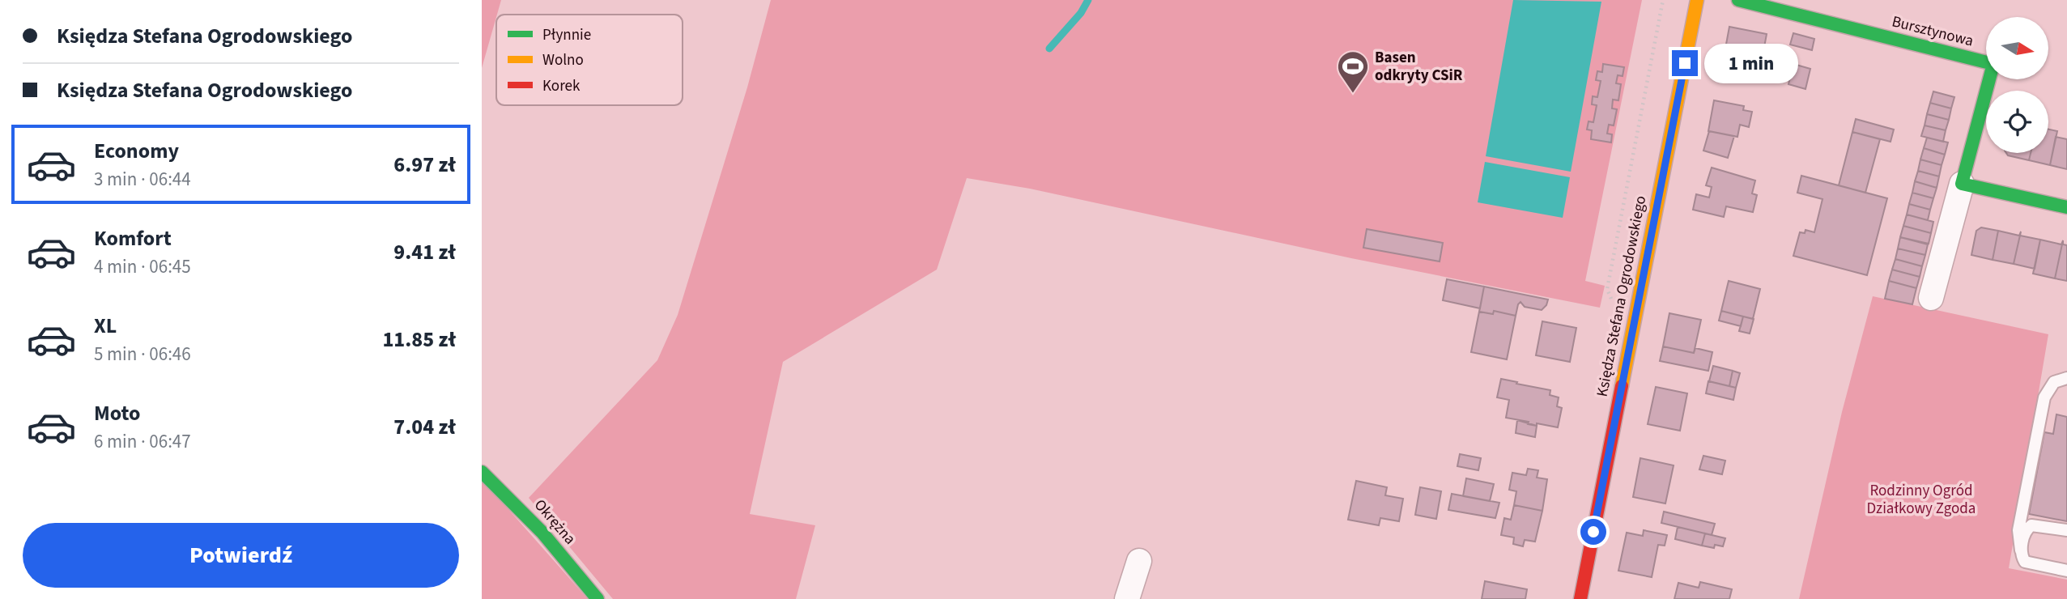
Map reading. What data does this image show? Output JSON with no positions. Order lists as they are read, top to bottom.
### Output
{
  "streets": {
    "street": ["Bursztynowa", "Księdza Stefana Ogrodowskiego", "Okrężna"]
  },
  "parks": ["Rodzinny Ogród Działkowy Zgoda"],
  "places": {
    "sports": ["Basen odkryty CSiR"]
  },
  "legend": ["Płynnie", "Wolno", "Korek"],
  "north": "right",
  "page": {
    "banner": ["Księdza Stefana Ogrodowskiego", "Księdza Stefana Ogrodowskiego"],
    "bubble": "1 min",
    "list": [
      {
        "name": "Economy",
        "note": "3 min · 06:44",
        "value": "6.97 zł"
      },
      {
        "name": "Komfort",
        "note": "4 min · 06:45",
        "value": "9.41 zł"
      },
      {
        "name": "XL",
        "note": "5 min · 06:46",
        "value": "11.85 zł"
      },
      {
        "name": "Moto",
        "note": "6 min · 06:47",
        "value": "7.04 zł"
      }
    ],
    "buttons": "Potwierdź"
  }
}
